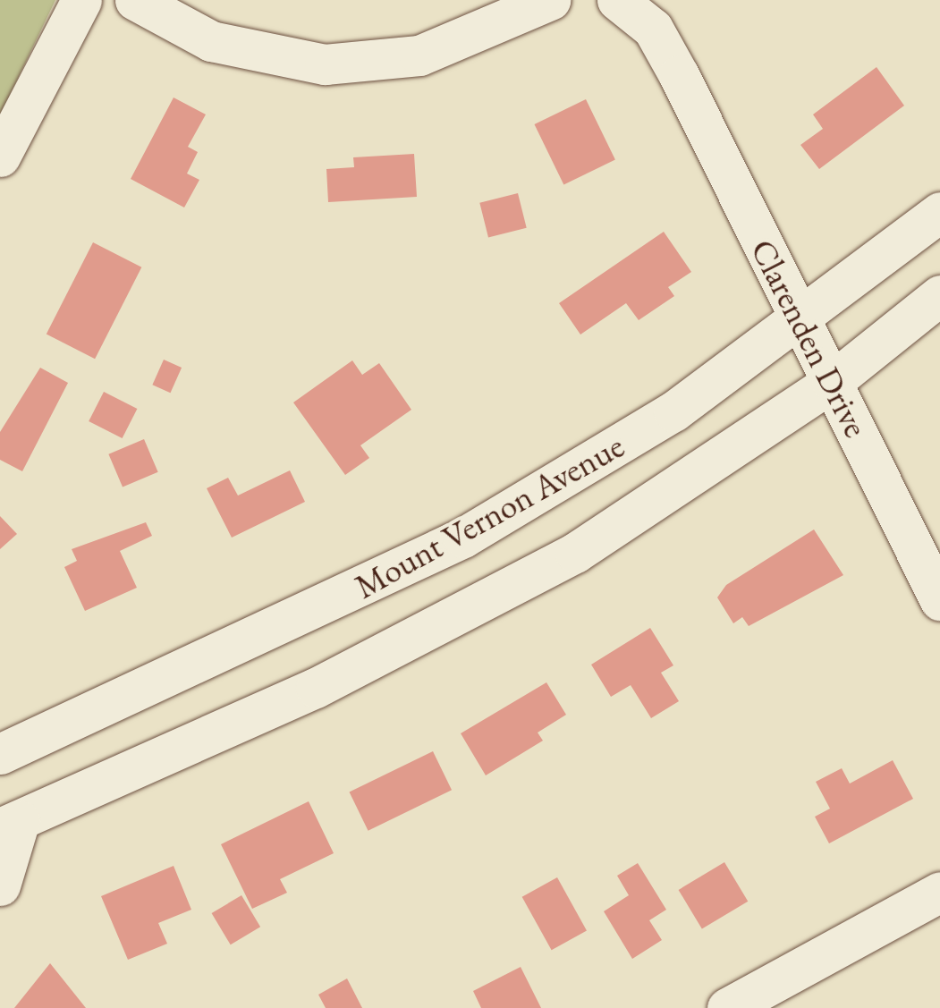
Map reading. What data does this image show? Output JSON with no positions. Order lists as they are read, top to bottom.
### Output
{
  "streets": {
    "street": ["Clarenden Drive", "Mount Vernon Avenue"]
  },
  "crossings": [
    ["Clarenden Drive", "Mount Vernon Avenue"]
  ]
}
